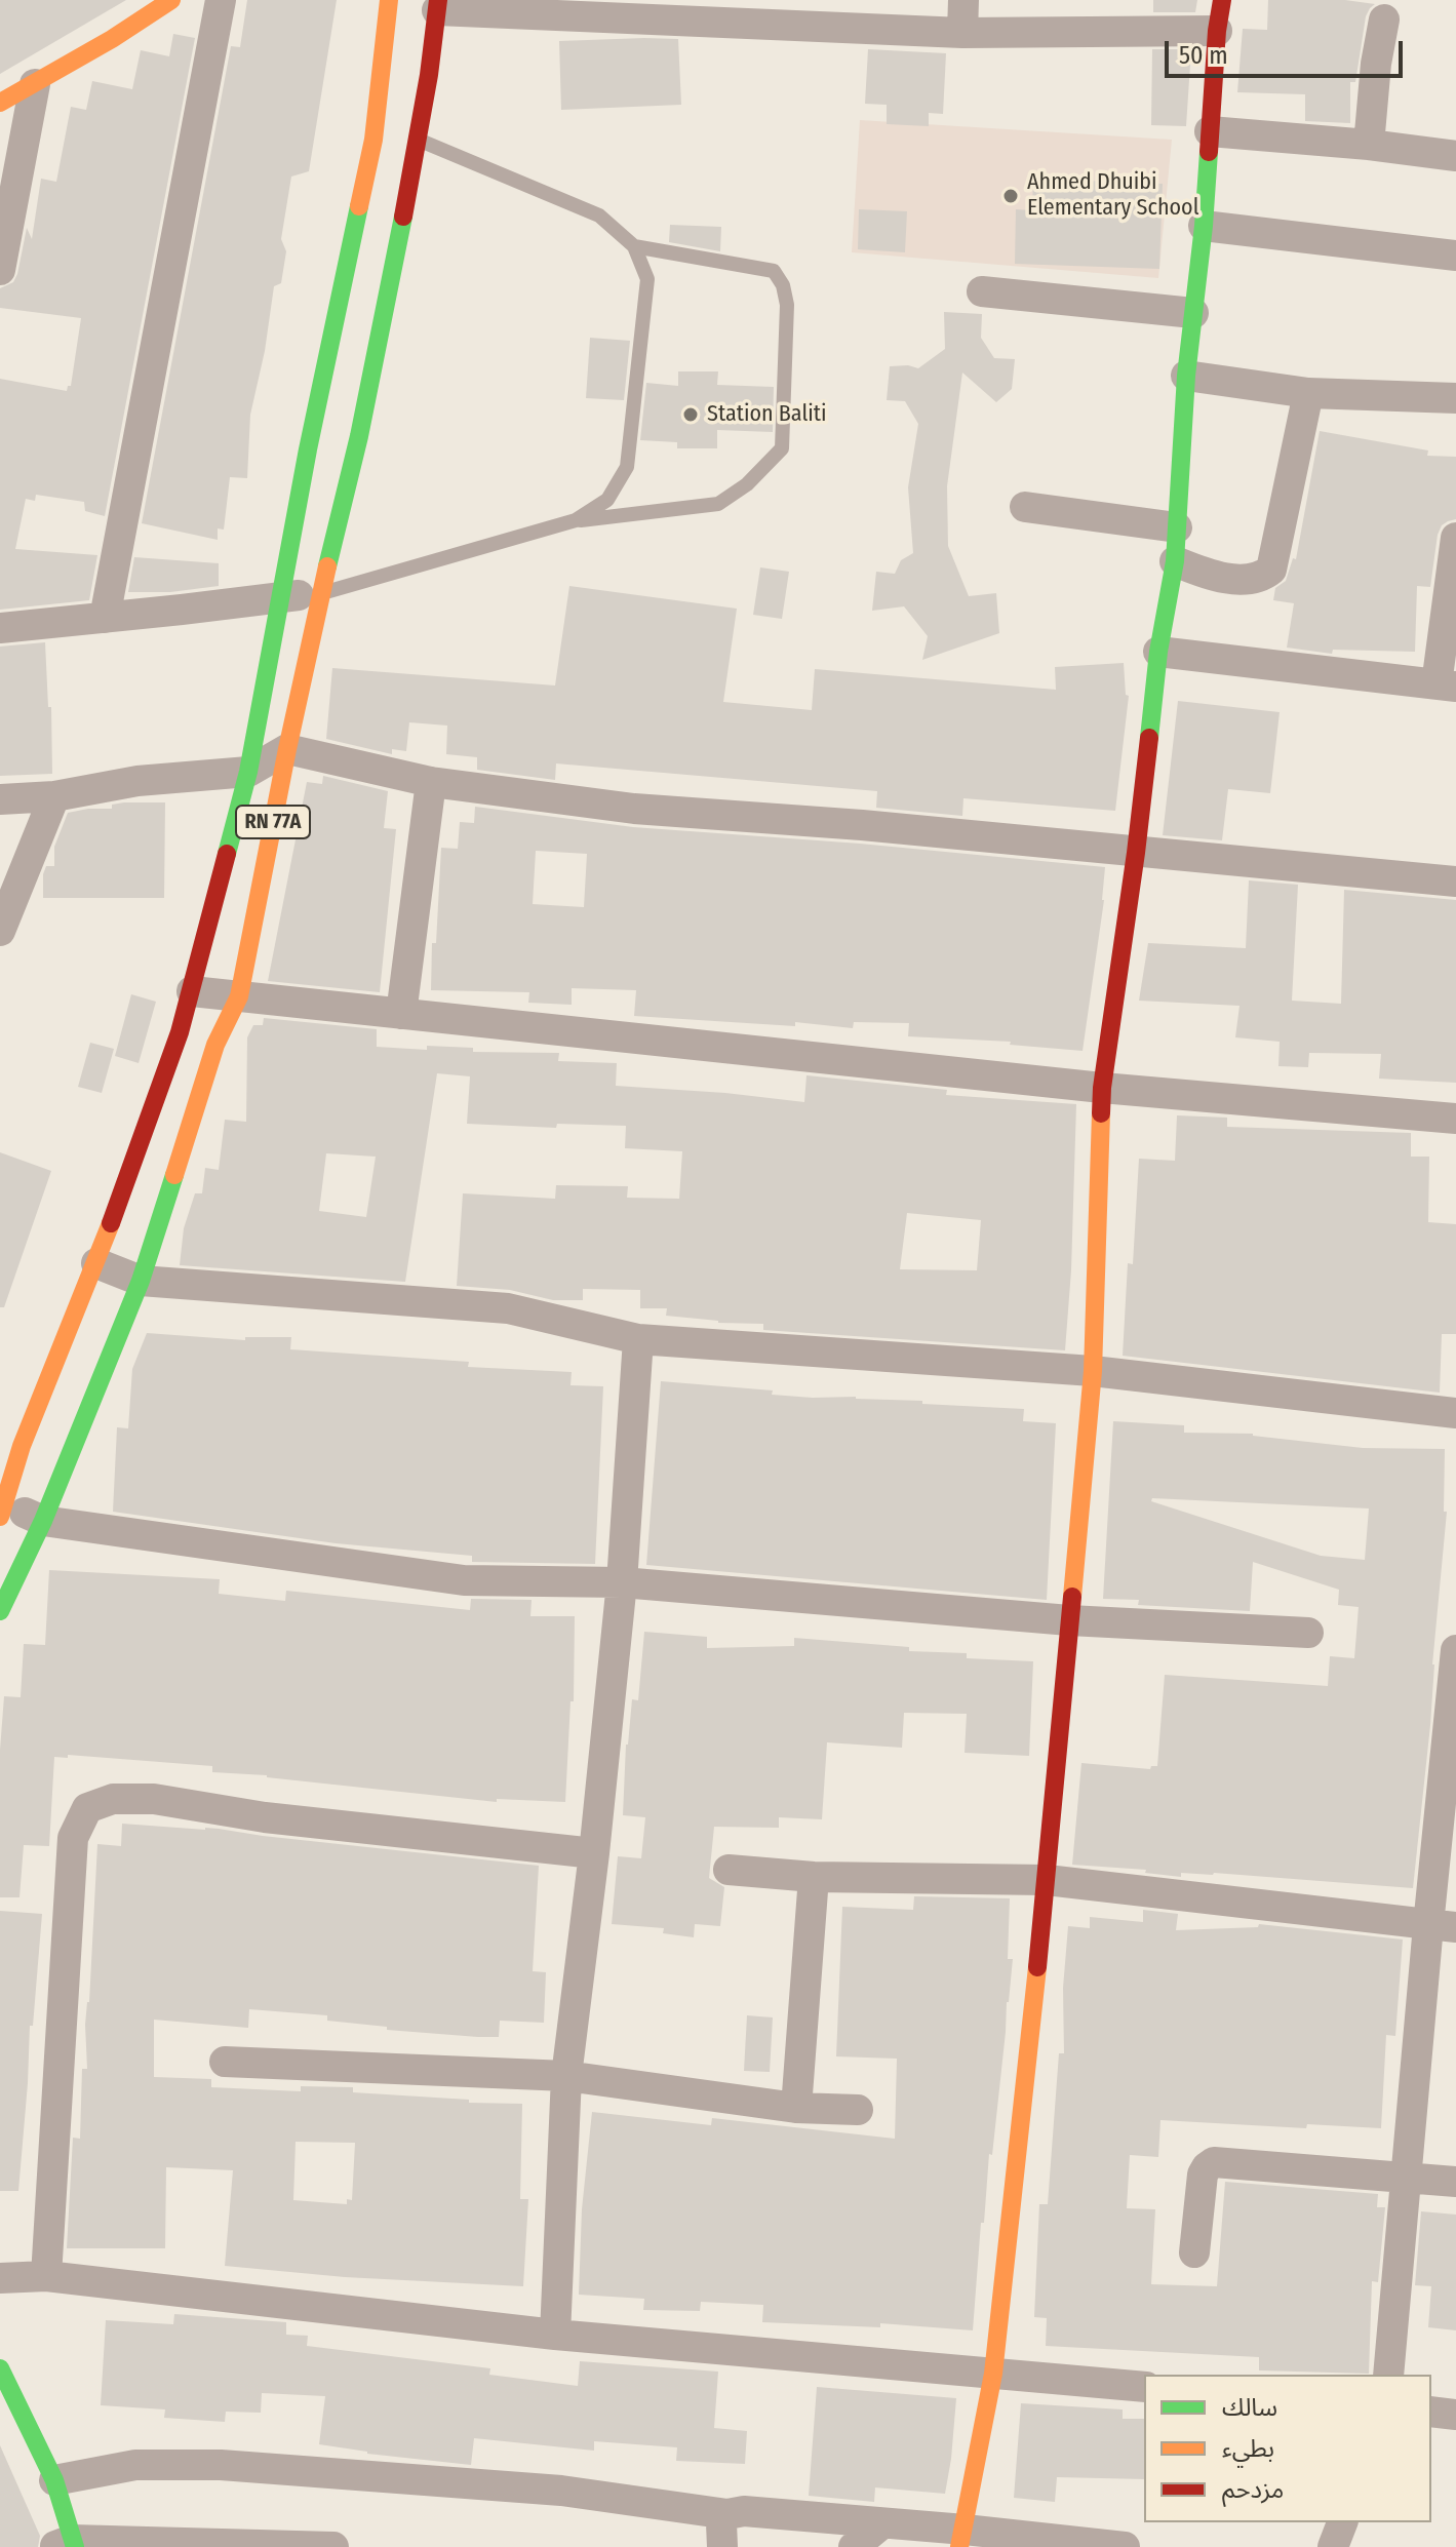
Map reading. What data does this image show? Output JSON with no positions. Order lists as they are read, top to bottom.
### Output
{
  "streets": {
    "main road": ["RN 77A"]
  },
  "places": ["Ahmed Dhuibi Elementary School", "Station Baliti"],
  "legend": ["سالك", "بطيء", "مزدحم"],
  "scale_bar": "50 m"
}
